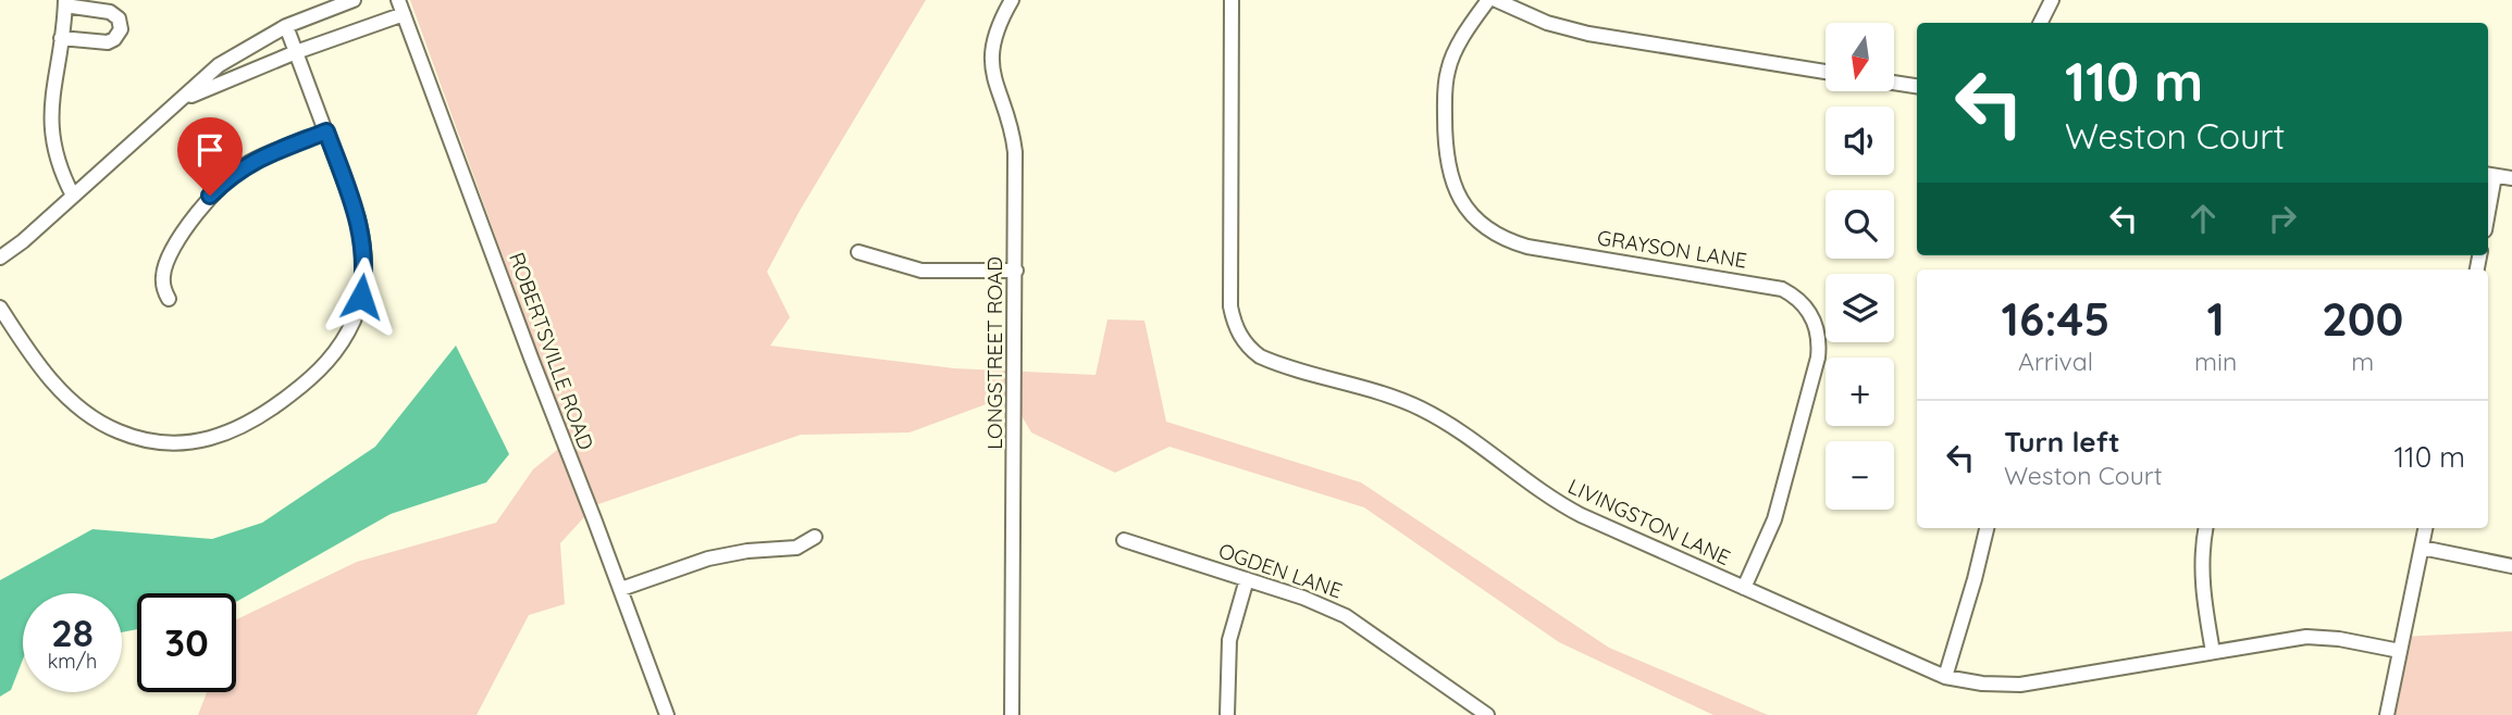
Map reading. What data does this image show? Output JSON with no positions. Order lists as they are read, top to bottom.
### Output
{
  "streets": {
    "street": [
      "GRAYSON LANE",
      "ROBERTSVILLE ROAD",
      "LONGSTREET ROAD",
      "LIVINGSTON LANE",
      "OGDEN LANE"
    ]
  },
  "crossings": [
    ["GRAYSON LANE", "LIVINGSTON LANE"]
  ],
  "north": "bottom",
  "page": {
    "map_buttons": ["+", "−"],
    "turn": ["110 m", "Weston Court"],
    "eta": [
      "16:45",
      "Arrival",
      "1",
      "min",
      "200",
      "m"
    ],
    "list": [
      {
        "name": "Turn left",
        "note": "Weston Court",
        "value": "110 m"
      }
    ],
    "speed": "28 km/h",
    "limit": "30"
  }
}
